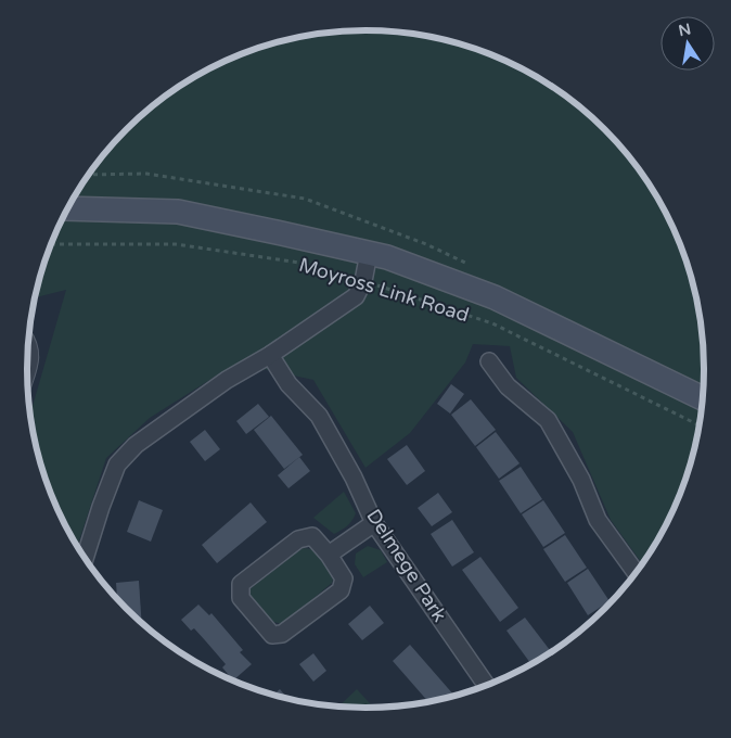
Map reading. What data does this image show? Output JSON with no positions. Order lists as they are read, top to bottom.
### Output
{
  "streets": {
    "street": ["Moyross Link Road", "Delmege Park"]
  },
  "north": "top"
}
